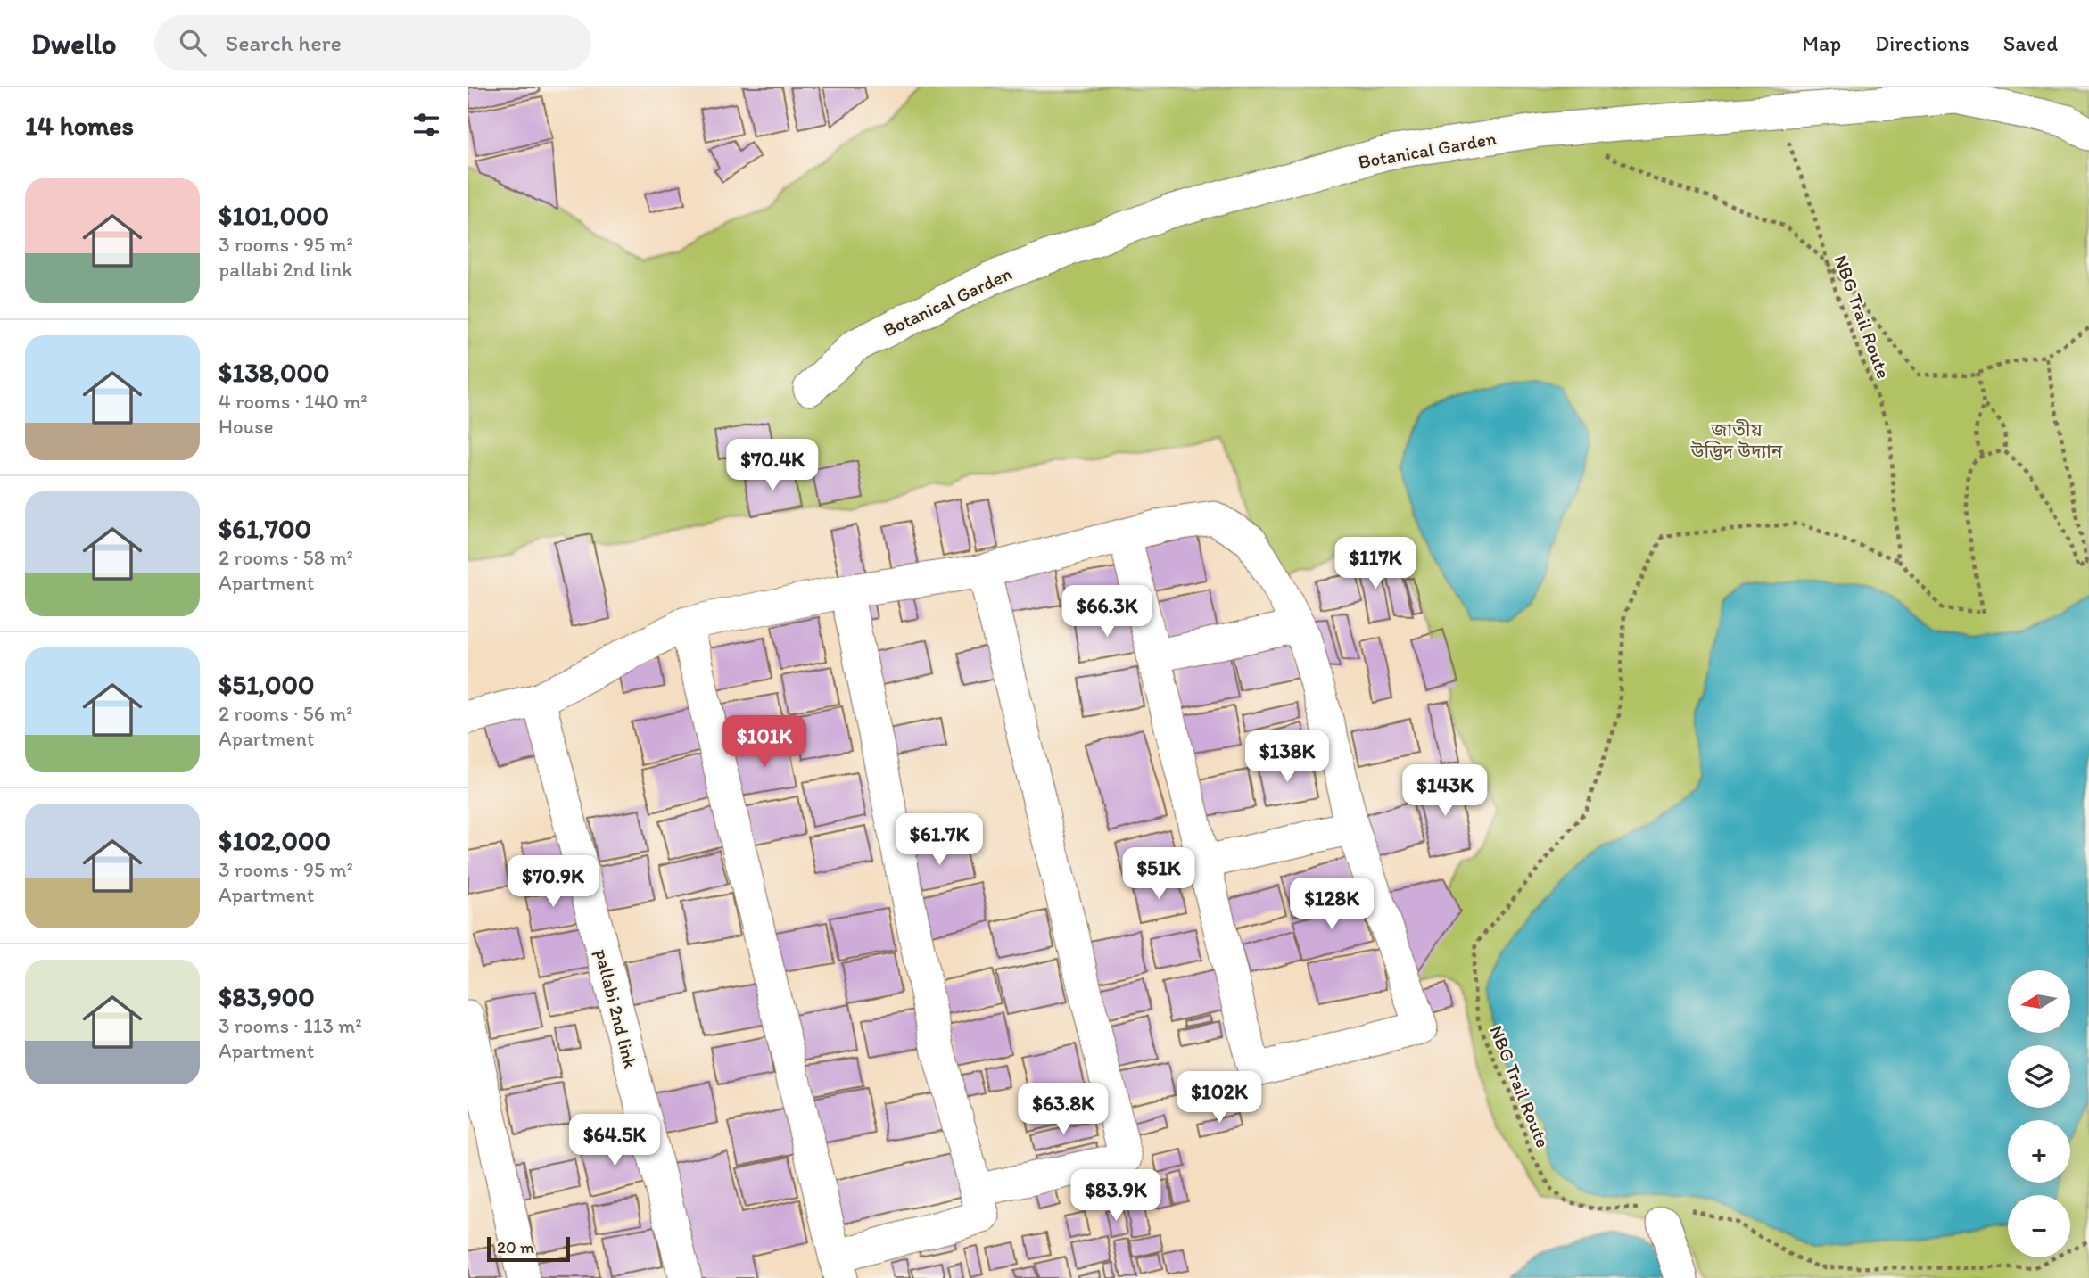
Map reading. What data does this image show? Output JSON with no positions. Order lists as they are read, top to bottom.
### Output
{
  "streets": {
    "street": ["Botanical Garden", "pallabi 2nd link"],
    "path": ["NBG Trail Route"]
  },
  "crossings": [
    ["Botanical Garden", "NBG Trail Route"]
  ],
  "parks": ["জাতীয় উদ্ভিদ উদ্যান"],
  "scale_bar": "20 m",
  "north": "left",
  "page": {
    "header": "Dwello",
    "search": "Search here",
    "nav": ["Map", "Directions", "Saved"],
    "heading": "14 homes",
    "list": [
      {
        "name": "$101,000",
        "note": "3 rooms · 95 m² · pallabi 2nd link"
      },
      {
        "name": "$138,000",
        "note": "4 rooms · 140 m² · House"
      },
      {
        "name": "$61,700",
        "note": "2 rooms · 58 m² · Apartment"
      },
      {
        "name": "$51,000",
        "note": "2 rooms · 56 m² · Apartment"
      },
      {
        "name": "$102,000",
        "note": "3 rooms · 95 m² · Apartment"
      },
      {
        "name": "$83,900",
        "note": "3 rooms · 113 m² · Apartment"
      }
    ],
    "price": [
      "$70.4K",
      "$117K",
      "$66.3K",
      "$101K",
      "$138K",
      "$143K",
      "$61.7K",
      "$51K",
      "$70.9K",
      "$128K",
      "$102K",
      "$63.8K",
      "$64.5K",
      "$83.9K"
    ],
    "map_buttons": ["+", "−"],
    "scale": "20 m"
  }
}
